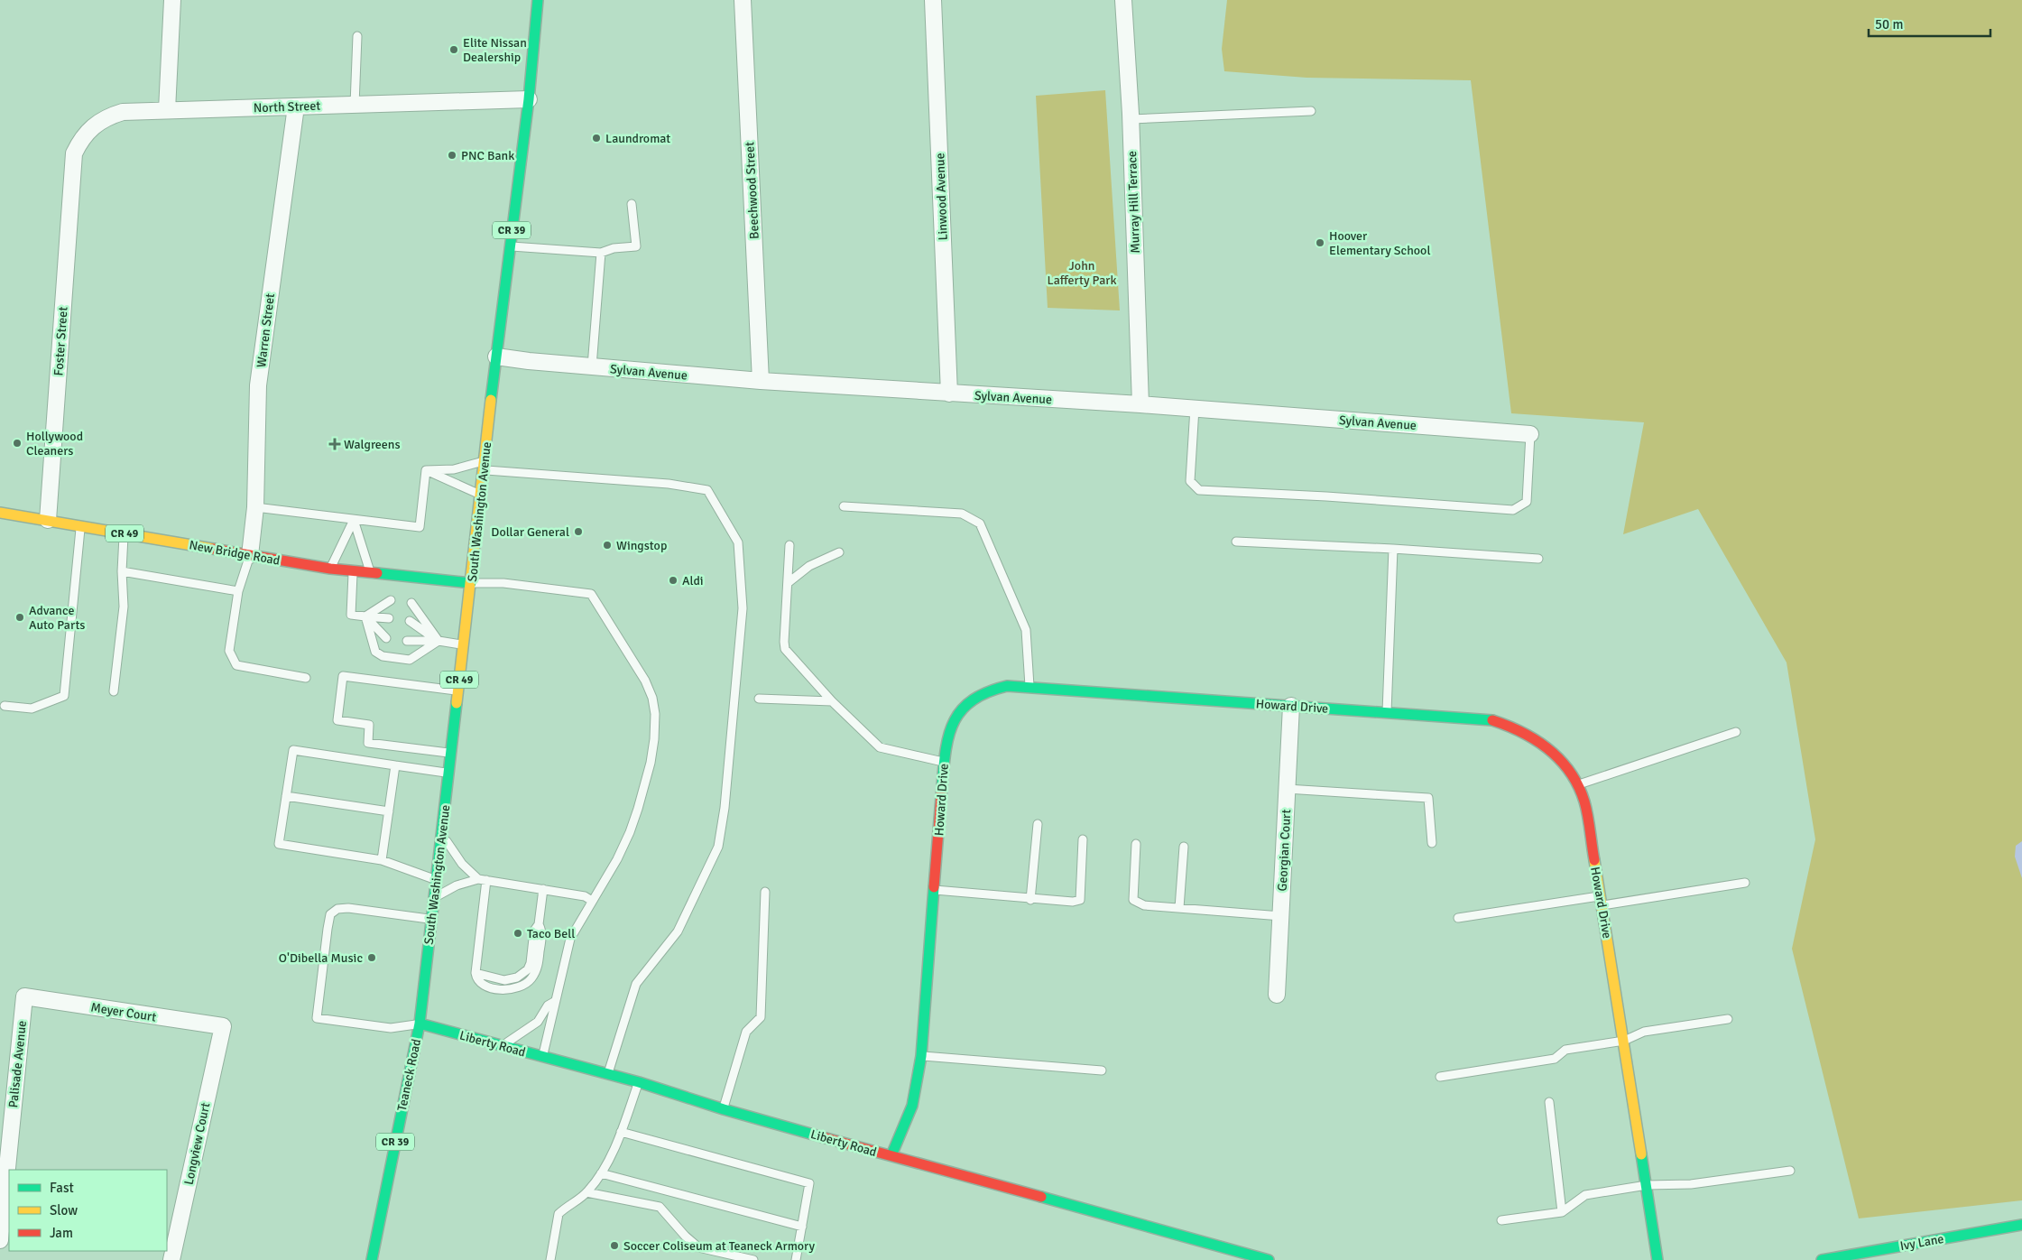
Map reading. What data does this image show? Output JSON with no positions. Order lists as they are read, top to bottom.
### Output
{
  "streets": {
    "main road": [
      "CR 39",
      "South Washington Avenue",
      "CR 49",
      "New Bridge Road",
      "Howard Drive",
      "Liberty Road",
      "Teaneck Road",
      "Ivy Lane"
    ],
    "street": [
      "North Street",
      "Beechwood Street",
      "Linwood Avenue",
      "Murray Hill Terrace",
      "Warren Street",
      "Foster Street",
      "Sylvan Avenue",
      "Georgian Court",
      "Meyer Court",
      "Palisade Avenue",
      "Longview Court"
    ]
  },
  "crossings": [
    ["North Street", "Warren Street"],
    ["North Street", "Foster Street"],
    ["North Street", "South Washington Avenue"],
    ["Beechwood Street", "Sylvan Avenue"],
    ["Linwood Avenue", "Sylvan Avenue"],
    ["Murray Hill Terrace", "Sylvan Avenue"],
    ["Warren Street", "New Bridge Road"],
    ["Foster Street", "New Bridge Road"],
    ["Sylvan Avenue", "South Washington Avenue"],
    ["South Washington Avenue", "New Bridge Road"],
    ["South Washington Avenue", "Liberty Road"],
    ["South Washington Avenue", "Teaneck Road"],
    ["Howard Drive", "Georgian Court"],
    ["Howard Drive", "Liberty Road"],
    ["Meyer Court", "Palisade Avenue"],
    ["Meyer Court", "Longview Court"],
    ["Liberty Road", "Teaneck Road"]
  ],
  "parks": ["John Lafferty Park"],
  "places": {
    "other": [
      "Elite Nissan Dealership",
      "Laundromat",
      "PNC Bank",
      "Hoover Elementary School",
      "Hollywood Cleaners",
      "Dollar General",
      "Wingstop",
      "Aldi",
      "Advance Auto Parts",
      "Taco Bell",
      "O'Dibella Music",
      "Soccer Coliseum at Teaneck Armory"
    ],
    "health": ["Walgreens"]
  },
  "legend": ["Fast", "Slow", "Jam"],
  "scale_bar": "50 m"
}
